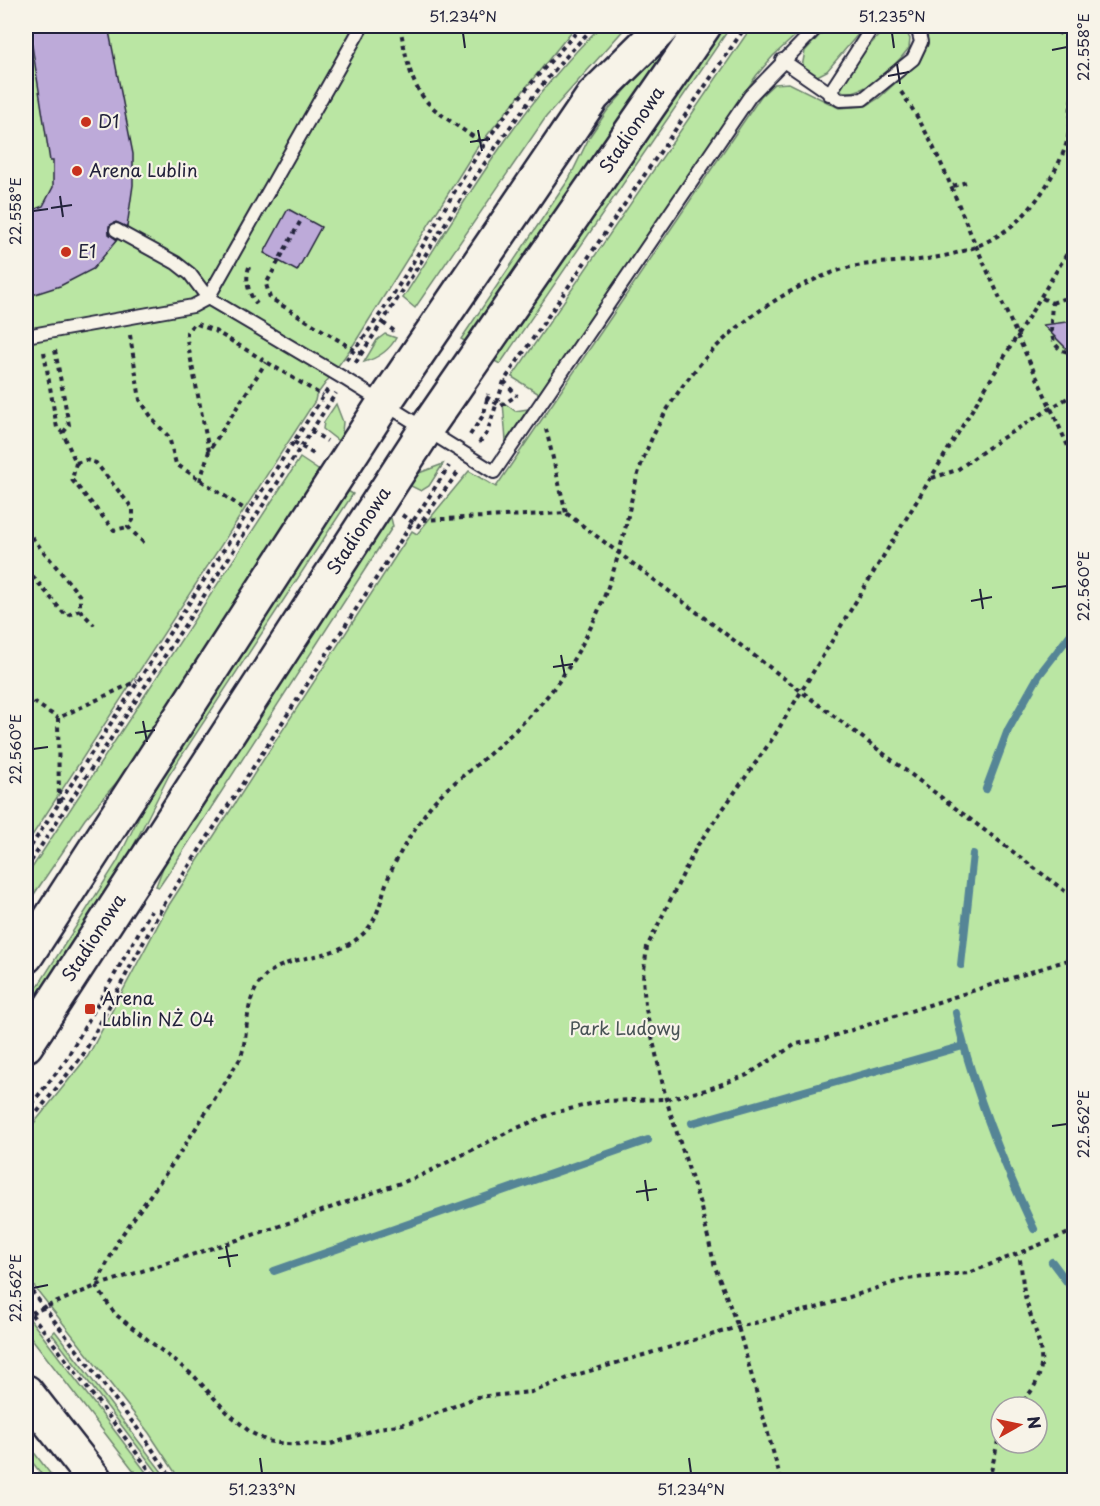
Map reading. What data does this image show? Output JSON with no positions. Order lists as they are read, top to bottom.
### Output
{
  "streets": {
    "street": ["Stadionowa"]
  },
  "parks": ["Park Ludowy"],
  "places": {
    "other": ["D1", "Arena Lublin", "E1"],
    "transit": ["Arena Lublin NŻ 04"]
  },
  "north": "right",
  "coordinates": [
    "51.234°N",
    "51.235°N",
    "22.558°E",
    "22.560°E",
    "22.562°E",
    "51.233°N"
  ]
}
